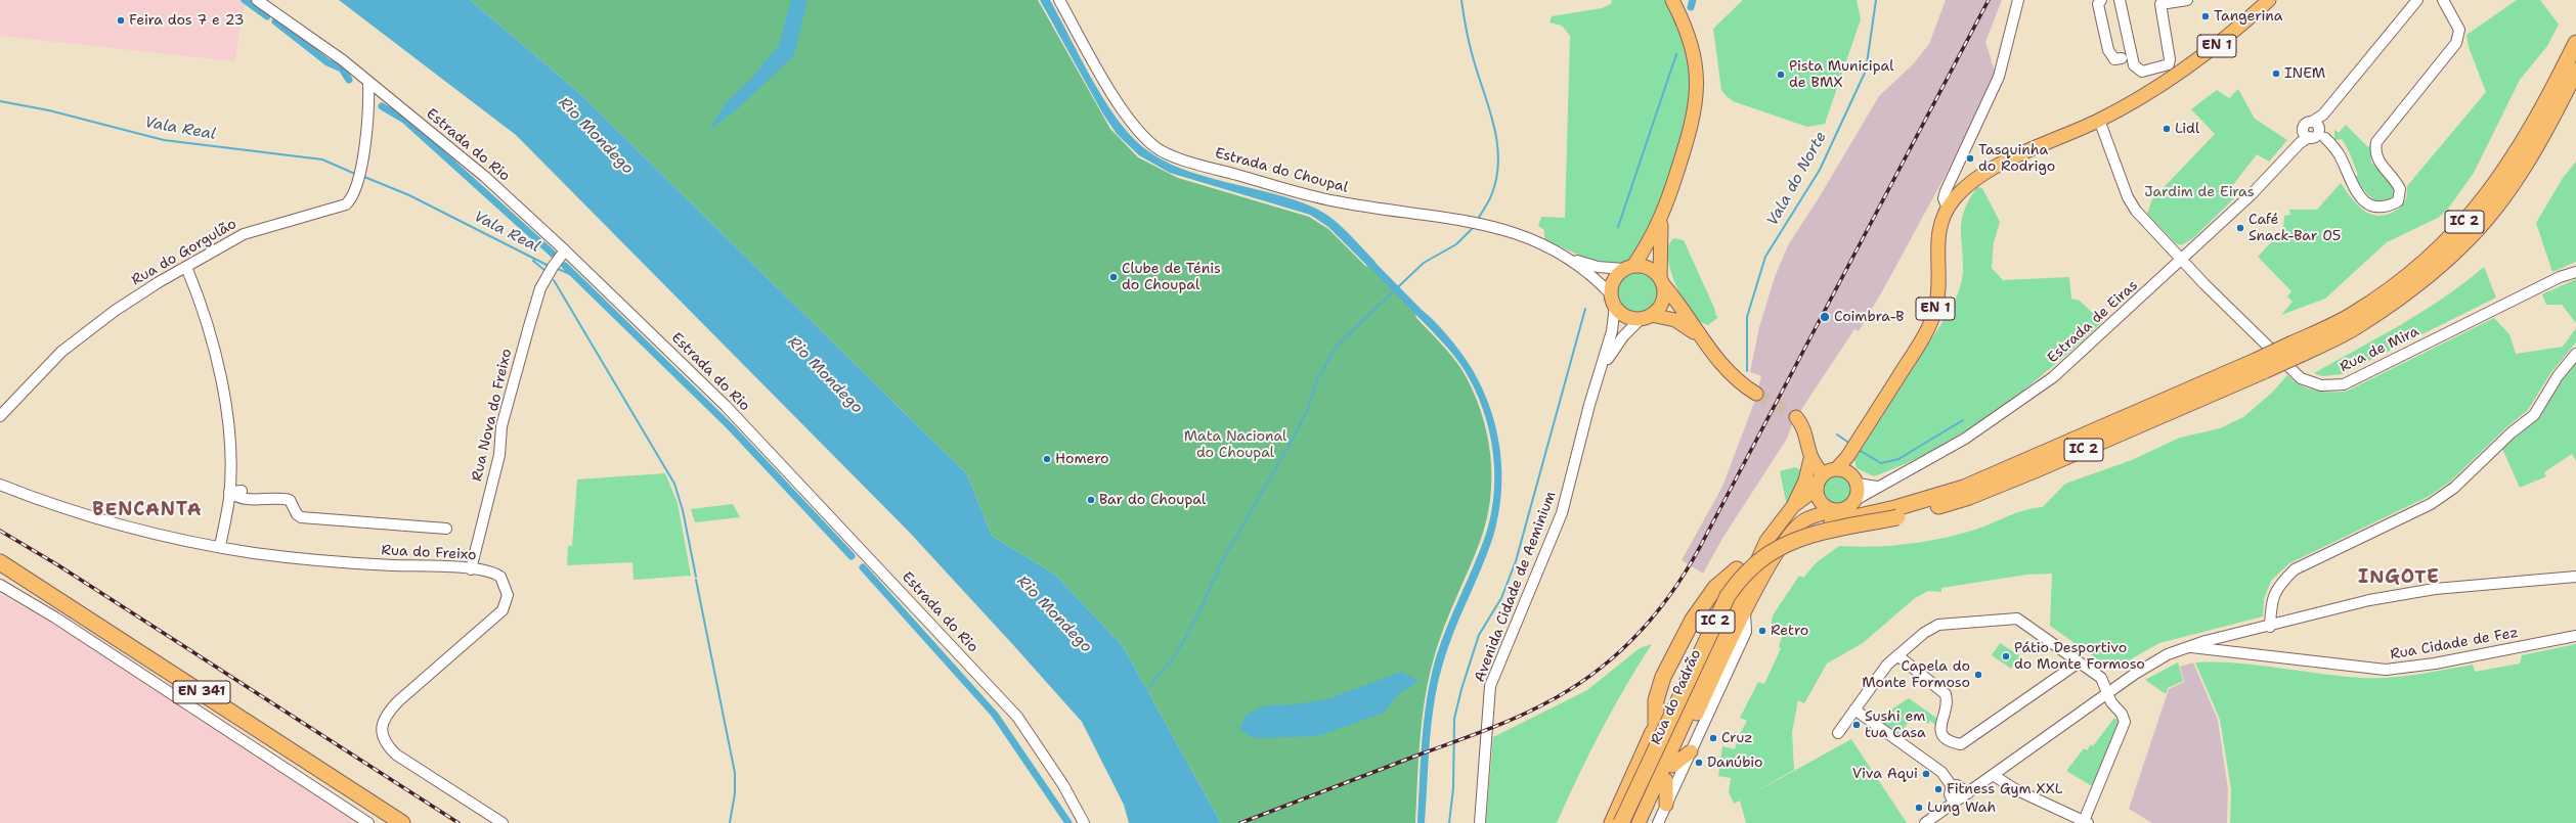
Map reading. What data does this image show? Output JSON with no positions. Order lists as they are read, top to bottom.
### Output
{
  "streets": {
    "highway": ["IC 2", "EN 341"],
    "main road": ["EN 1", "Rua do Padrão"],
    "street": [
      "Estrada do Rio",
      "Estrada do Choupal",
      "Rua do Gorgulão",
      "Estrada de Eiras",
      "Rua de Mira",
      "Rua Nova do Freixo",
      "Rua do Freixo",
      "Avenida Cidade de Aeminium",
      "Rua Cidade de Fez"
    ]
  },
  "crossings": [
    ["EN 1", "Estrada de Eiras"],
    ["EN 1", "Rua de Mira"],
    ["EN 1", "Rua do Padrão"],
    ["Estrada do Rio", "Rua do Gorgulão"],
    ["Estrada do Rio", "Rua Nova do Freixo"],
    ["Estrada do Choupal", "Avenida Cidade de Aeminium"],
    ["Estrada de Eiras", "Rua de Mira"],
    ["Estrada de Eiras", "Rua do Padrão"],
    ["Rua Nova do Freixo", "Rua do Freixo"]
  ],
  "districts": ["BENCANTA", "INGOTE"],
  "water": ["Vala Real", "Rio Mondego", "Vala do Norte"],
  "parks": ["Jardim de Eiras", "Mata Nacional do Choupal"],
  "places": [
    "Tangerina",
    "Feira dos 7 e 23",
    "INEM",
    "Pista Municipal de BMX",
    "Lidl",
    "Tasquinha do Rodrigo",
    "Café Snack-Bar 05",
    "Clube de Ténis do Choupal",
    "Coimbra-B",
    "Homero",
    "Bar do Choupal",
    "Retro",
    "Pátio Desportivo do Monte Formoso",
    "Capela do Monte Formoso",
    "Sushi em tua Casa",
    "Cruz",
    "Danúbio",
    "Viva Aqui",
    "Fitness Gym XXL",
    "Lung Wah"
  ]
}
